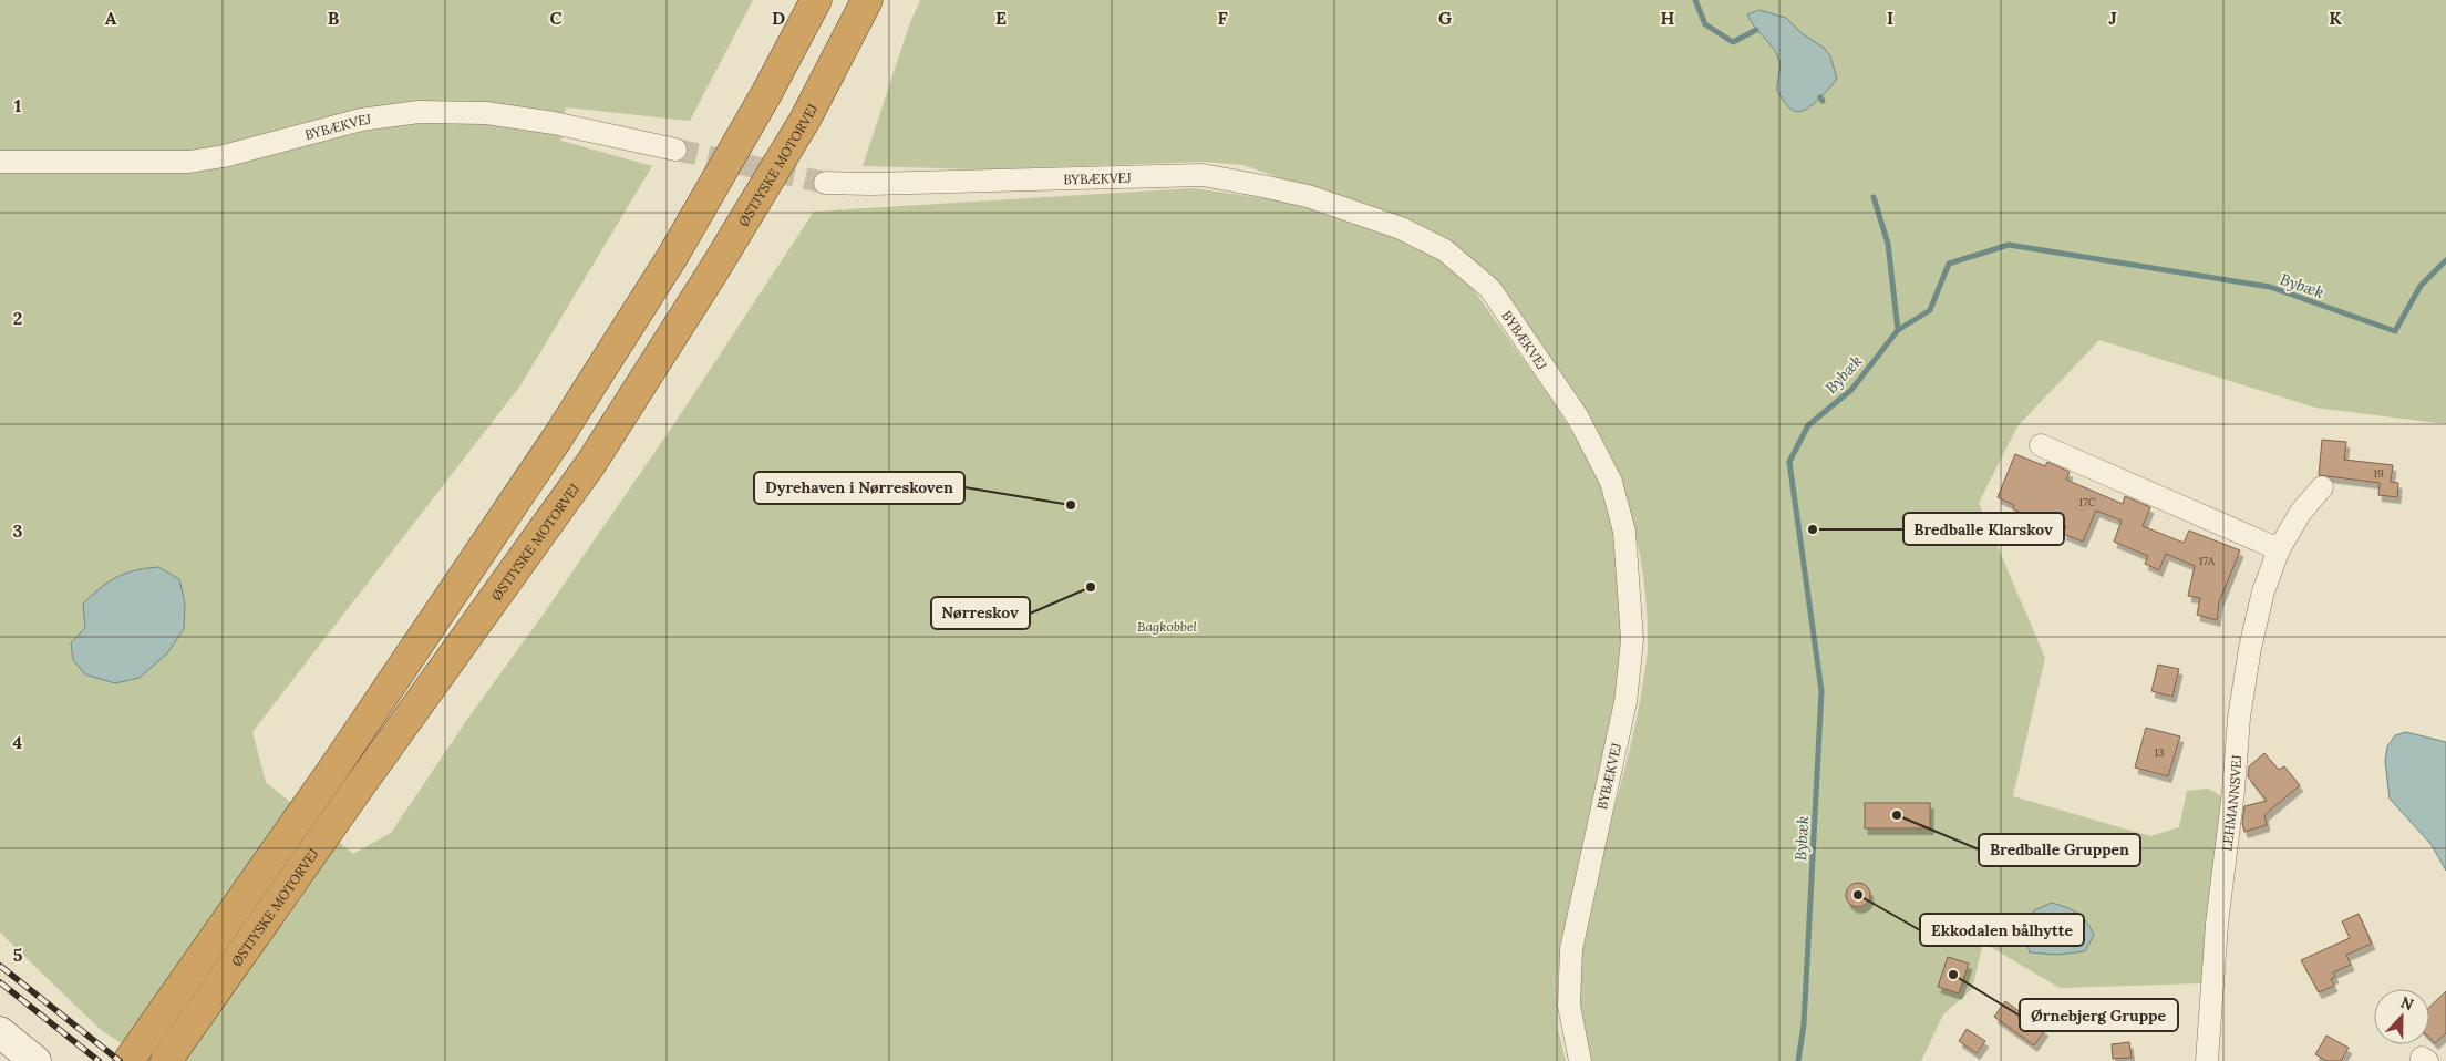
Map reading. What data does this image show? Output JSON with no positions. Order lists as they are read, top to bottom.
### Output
{
  "streets": {
    "highway": ["ØSTJYSKE MOTORVEJ"],
    "street": ["BYBÆKVEJ", "LEHMANNSVEJ"]
  },
  "water": ["Bybæk"],
  "parks": ["Bagkobbel"],
  "places": [
    "Dyrehaven i Nørreskoven",
    "Bredballe Klarskov",
    "Nørreskov",
    "Bredballe Gruppen",
    "Ekkodalen bålhytte",
    "Ørnebjerg Gruppe"
  ],
  "house_numbers": [
    "19",
    "17C",
    "17A",
    "13"
  ],
  "north": "top",
  "grid": {
    "columns": [
      "A",
      "B",
      "C",
      "D",
      "E",
      "F",
      "G",
      "H",
      "I",
      "J",
      "K"
    ],
    "rows": [
      "1",
      "2",
      "3",
      "4",
      "5"
    ]
  }
}
